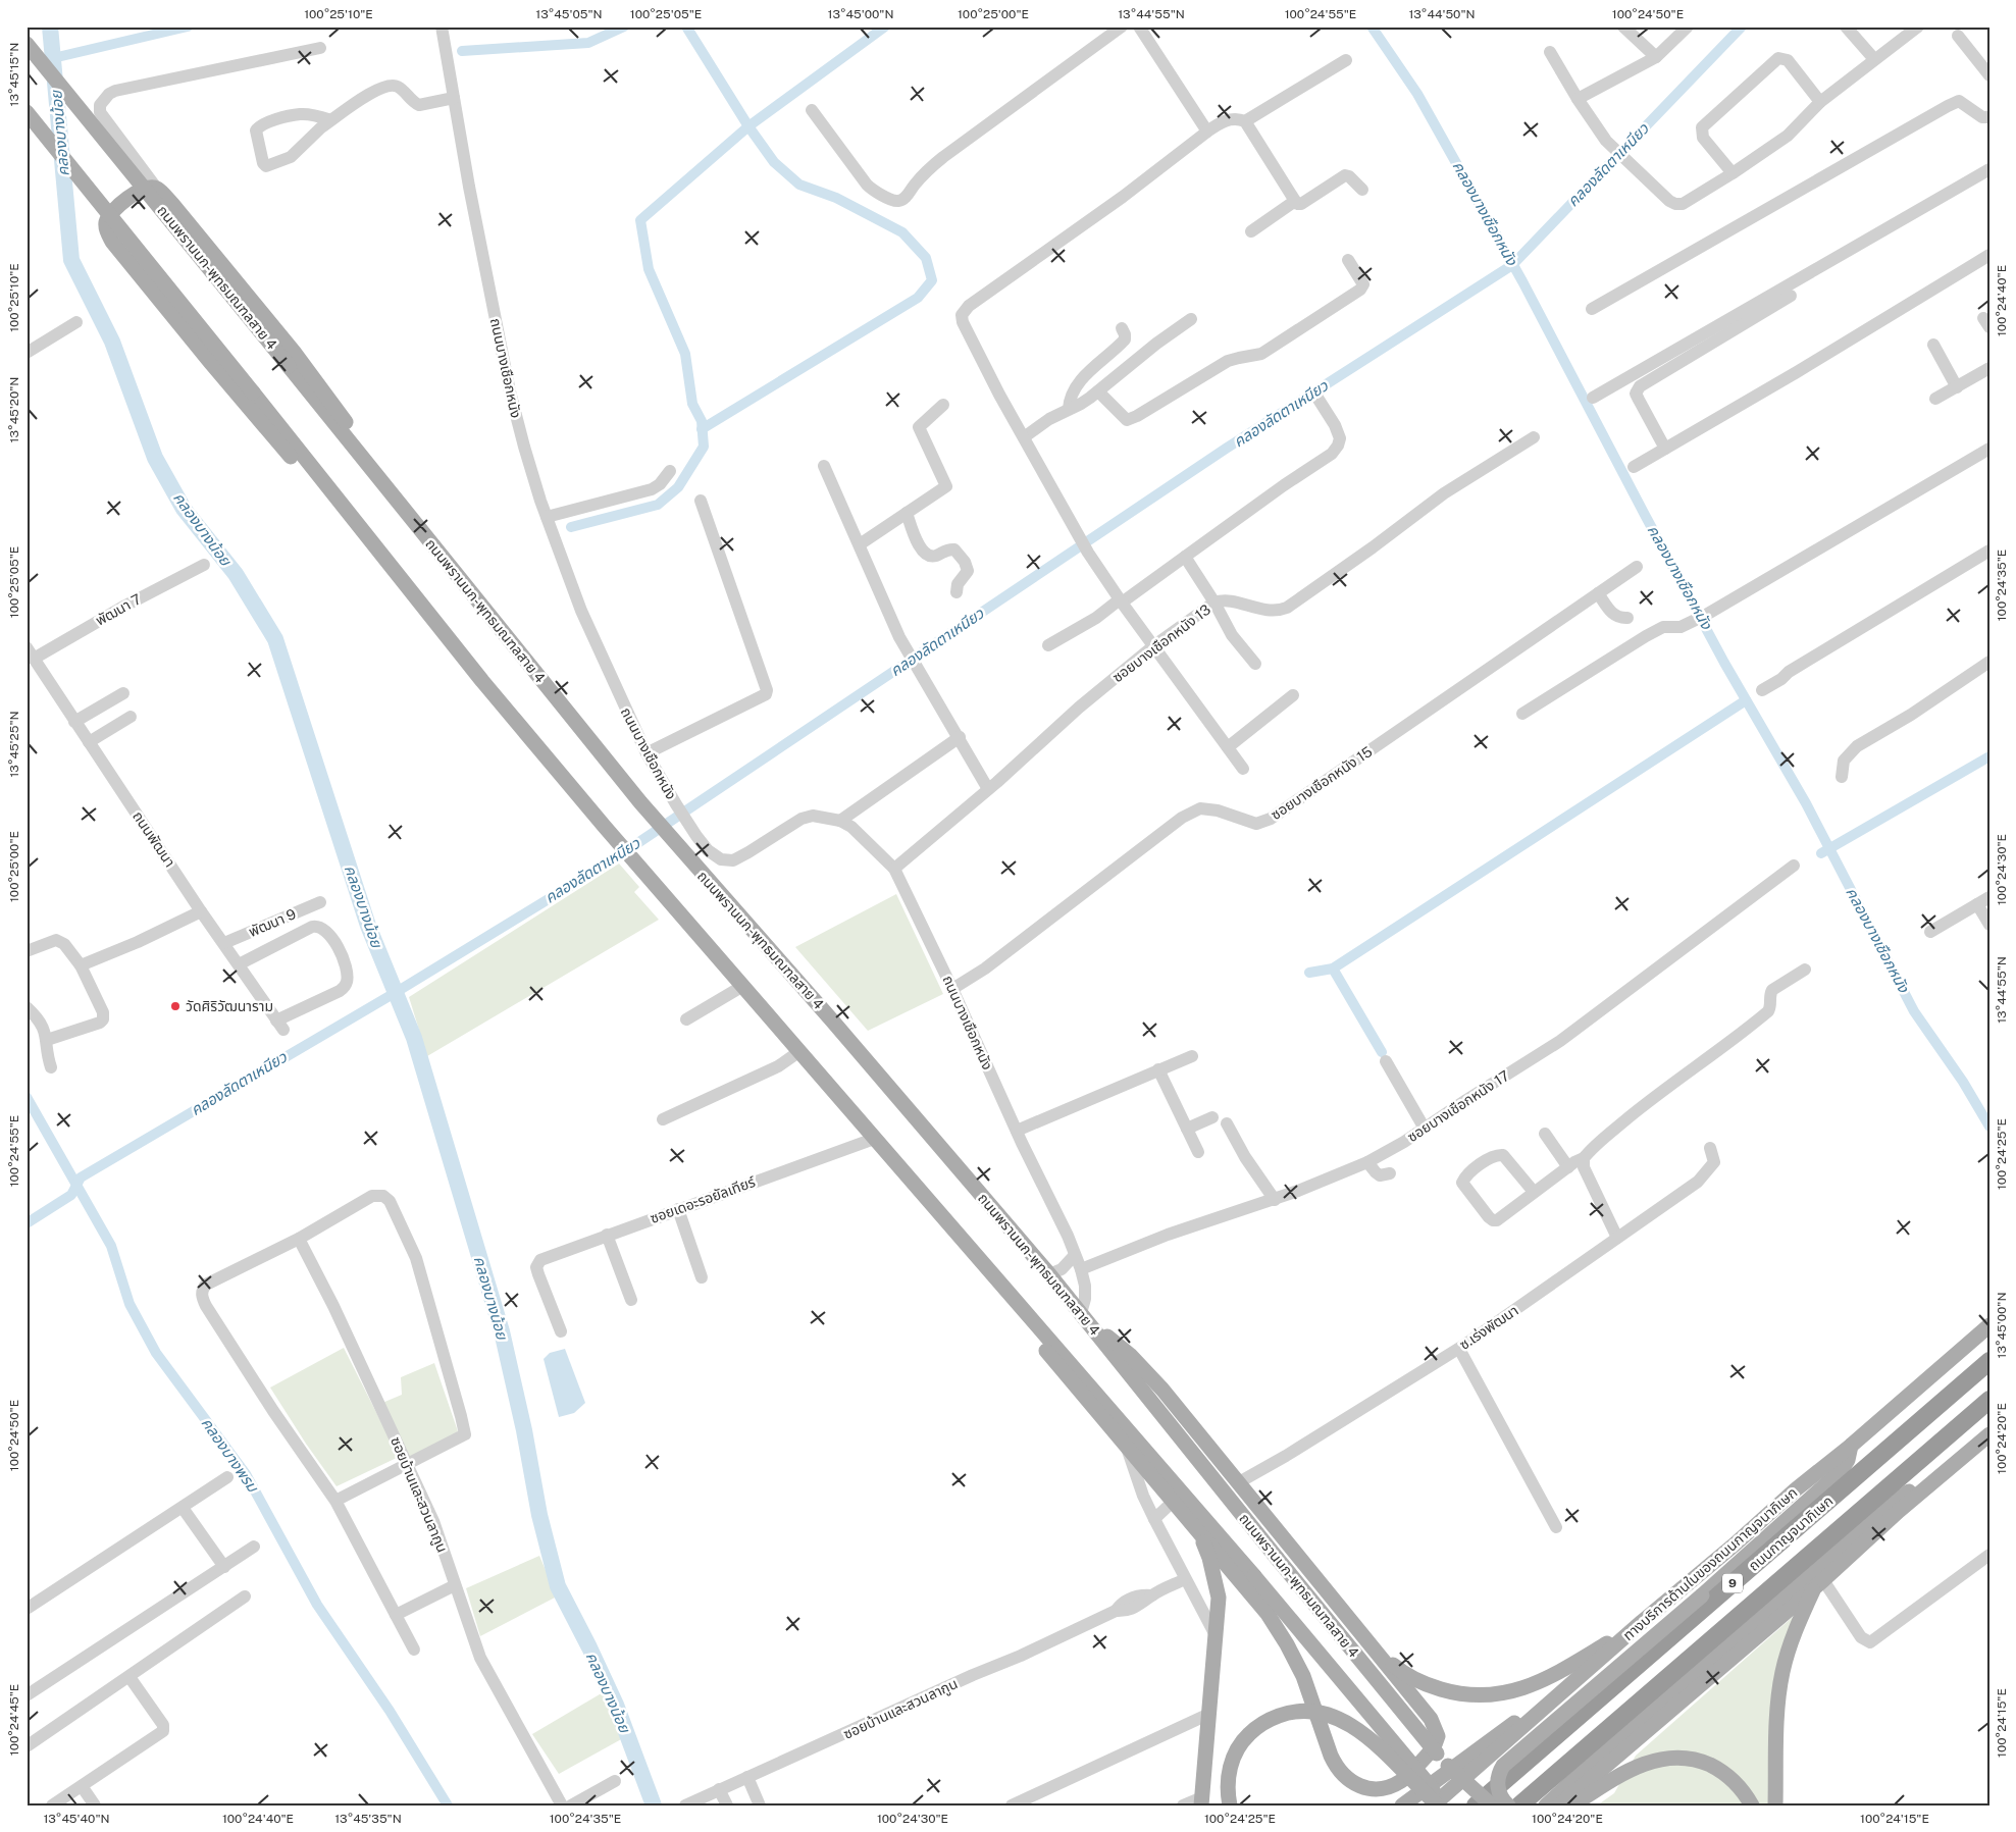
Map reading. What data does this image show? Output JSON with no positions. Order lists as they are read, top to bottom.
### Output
{
  "streets": {
    "highway": ["ถนนกาญจนาภิเษก", "9"],
    "main road": ["ถนนพรานนก-พุทธมณฑลสาย 4", "ทางบริการด้านในของถนนกาญจนาภิเษก"],
    "street": [
      "ถนนบางเชือกหนัง",
      "พัฒนา 7",
      "ซอยบางเชือกหนัง 13",
      "ซอยบางเชือกหนัง 15",
      "ถนนพัฒนา",
      "พัฒนา 9",
      "ซอยบางเชือกหนัง 17",
      "ซอยเดอะรอยัลเทียร์",
      "ซ.เร่งพัฒนา",
      "ซอยบ้านและสวนลากูน"
    ]
  },
  "crossings": [
    ["ถนนพรานนก-พุทธมณฑลสาย 4", "ถนนบางเชือกหนัง"],
    ["ถนนพรานนก-พุทธมณฑลสาย 4", "ซอยเดอะรอยัลเทียร์"],
    ["ถนนบางเชือกหนัง", "ซอยบางเชือกหนัง 13"],
    ["ถนนบางเชือกหนัง", "ซอยบางเชือกหนัง 15"],
    ["ถนนบางเชือกหนัง", "ซอยบางเชือกหนัง 17"],
    ["พัฒนา 7", "ถนนพัฒนา"],
    ["ถนนพัฒนา", "พัฒนา 9"]
  ],
  "water": [
    "คลองบางน้อย",
    "คลองลัดตาเหนียว",
    "คลองบางเชือกหนัง",
    "คลองบางพรม"
  ],
  "places": ["วัดศิริวัฒนาราม"],
  "coordinates": [
    "100°25'10\"E",
    "13°45'05\"N",
    "100°25'05\"E",
    "13°45'00\"N",
    "100°25'00\"E",
    "13°44'55\"N",
    "100°24'55\"E",
    "13°44'50\"N",
    "100°24'50\"E",
    "13°45'15\"N",
    "100°24'40\"E",
    "13°45'20\"N",
    "100°24'35\"E",
    "13°45'25\"N",
    "100°24'30\"E",
    "100°24'25\"E",
    "100°24'20\"E",
    "100°24'45\"E",
    "100°24'15\"E",
    "13°45'40\"N",
    "13°45'35\"N"
  ]
}
